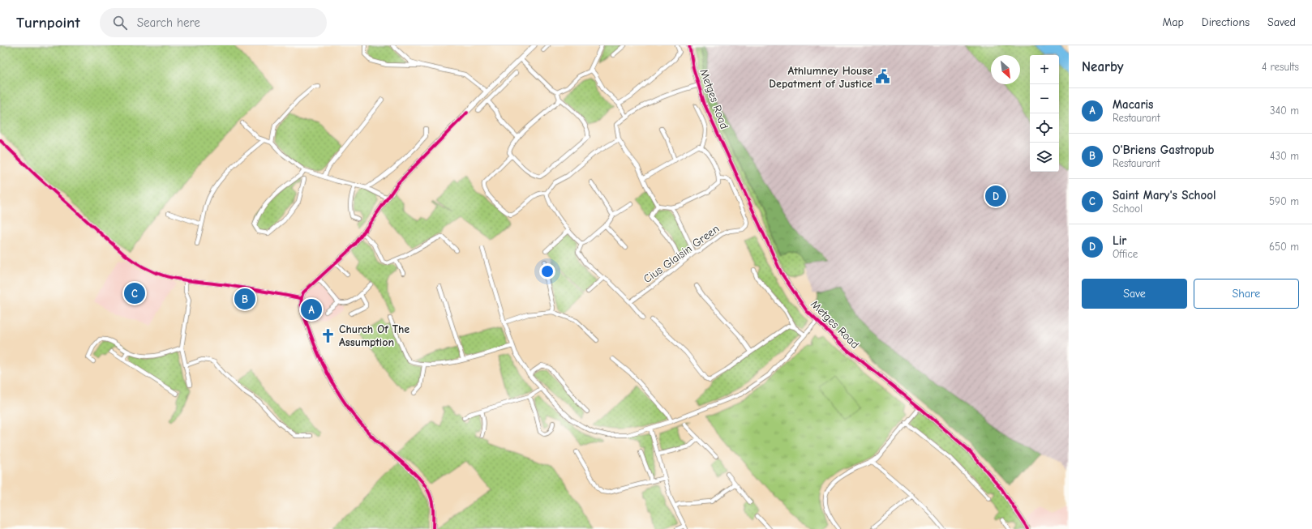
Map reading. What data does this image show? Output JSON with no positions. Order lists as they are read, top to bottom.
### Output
{
  "streets": {
    "street": ["Metges Road", "Cius Glaisin Green"]
  },
  "places": {
    "public building": ["Athlumney House Depatment of Justice"],
    "church": ["Church Of The Assumption"]
  },
  "north": "bottom right",
  "page": {
    "header": "Turnpoint",
    "search": "Search here",
    "nav": ["Map", "Directions", "Saved"],
    "heading": ["Nearby", "4 results"],
    "map_buttons": ["+", "−"],
    "list": [
      {
        "mark": "A",
        "name": "Macaris",
        "note": "Restaurant",
        "value": "340 m"
      },
      {
        "mark": "B",
        "name": "O'Briens Gastropub",
        "note": "Restaurant",
        "value": "430 m"
      },
      {
        "mark": "C",
        "name": "Saint Mary's School",
        "note": "School",
        "value": "590 m"
      },
      {
        "mark": "D",
        "name": "Lir",
        "note": "Office",
        "value": "650 m"
      }
    ],
    "pins": [
      "D",
      "C",
      "B",
      "A"
    ],
    "buttons": ["Save", "Share"]
  }
}
